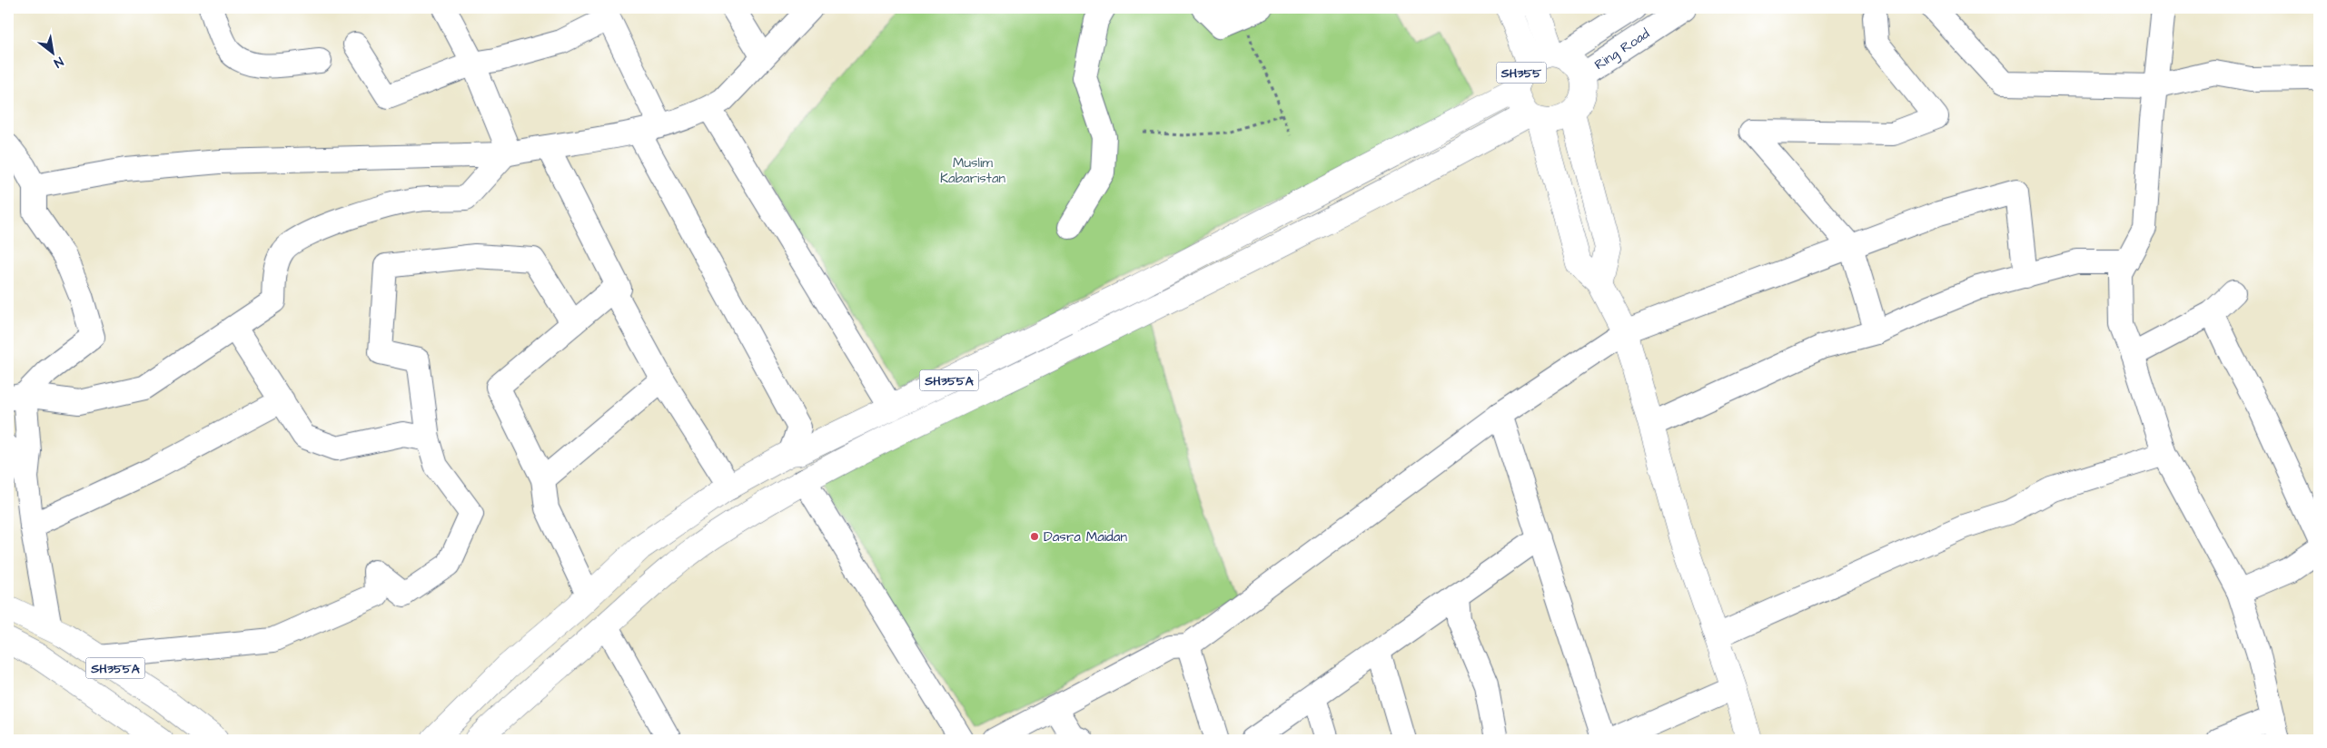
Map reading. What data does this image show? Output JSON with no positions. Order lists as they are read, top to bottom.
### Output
{
  "streets": {
    "main road": ["SH355", "SH355A"],
    "street": ["Ring Road"]
  },
  "crossings": [
    ["Ring Road", "SH355"],
    ["Ring Road", "SH355A"],
    ["SH355", "SH355A"]
  ],
  "parks": ["Muslim Kabaristan"],
  "places": ["Dasra Maidan"],
  "north": "bottom right"
}
